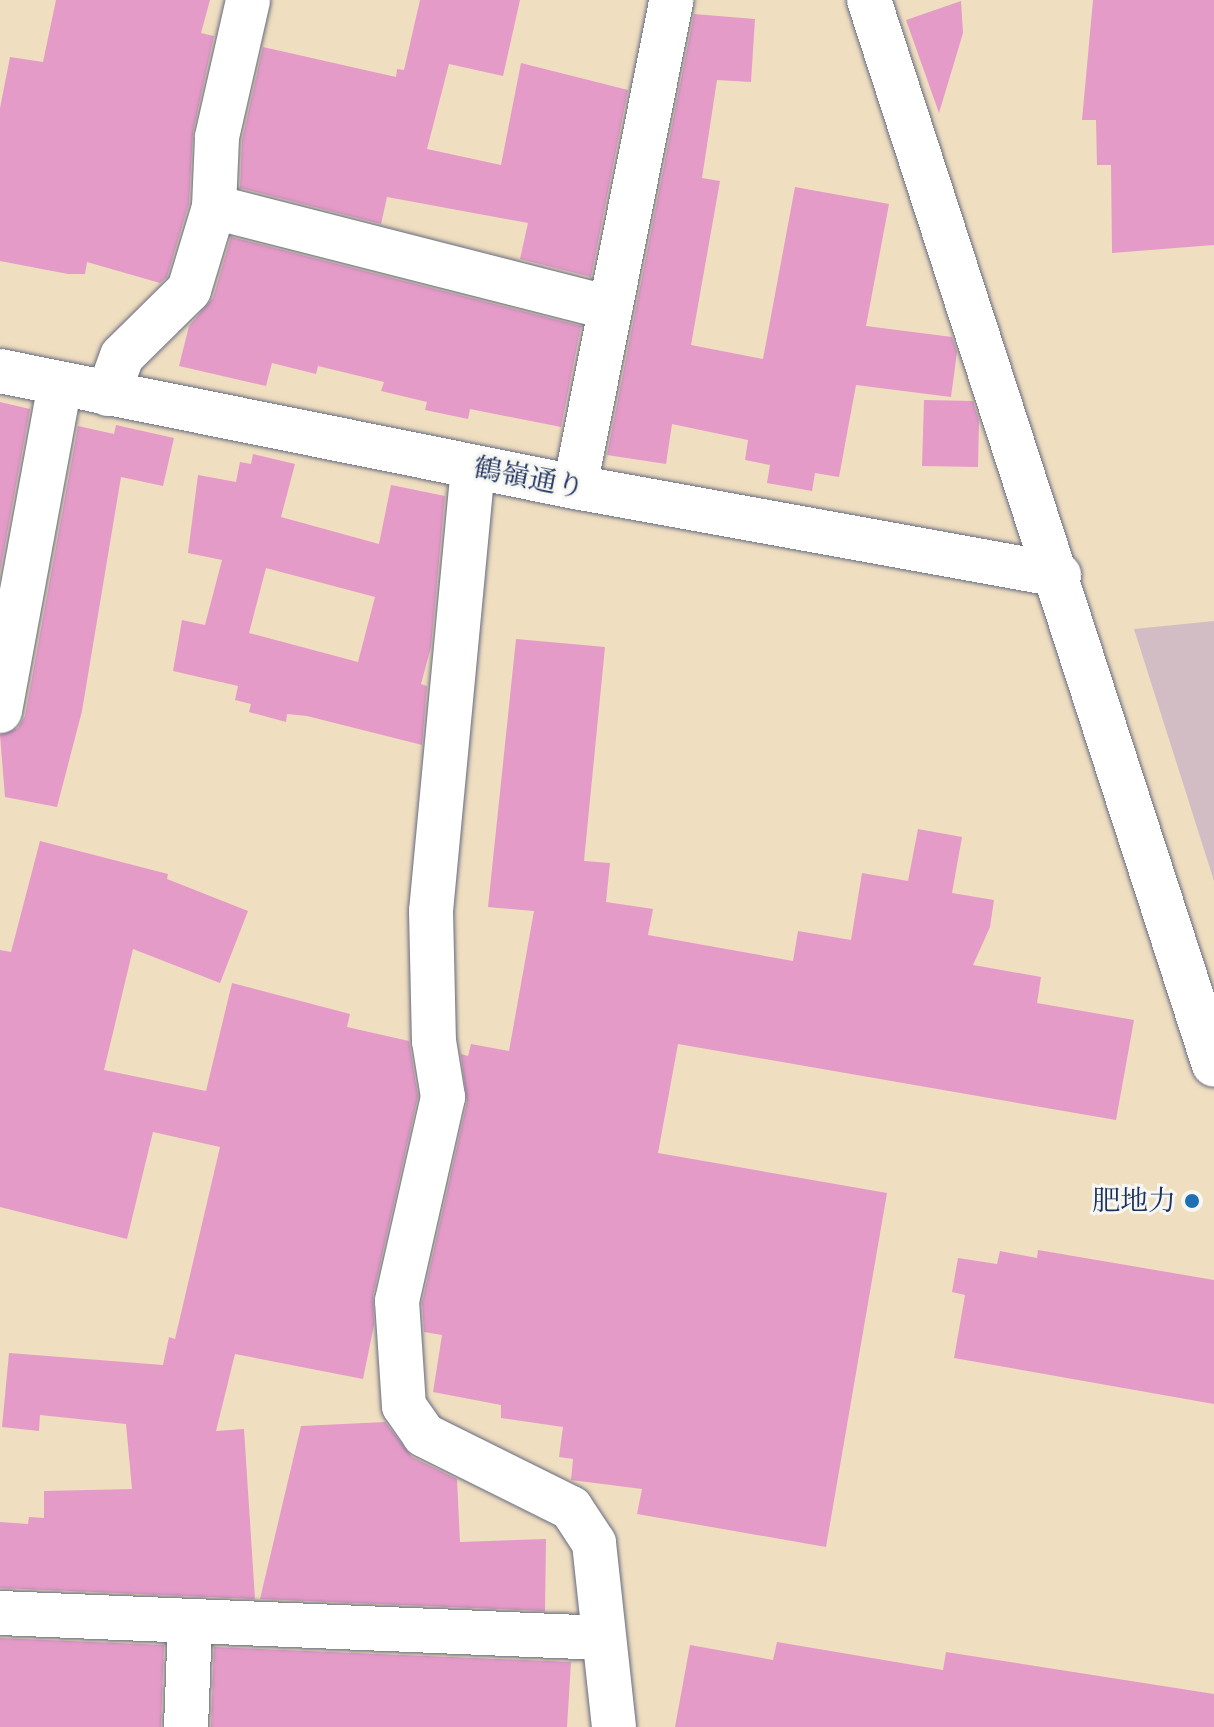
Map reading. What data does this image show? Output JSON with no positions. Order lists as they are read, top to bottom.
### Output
{
  "streets": {
    "street": ["鶴嶺通り"]
  },
  "places": ["肥地力"]
}
